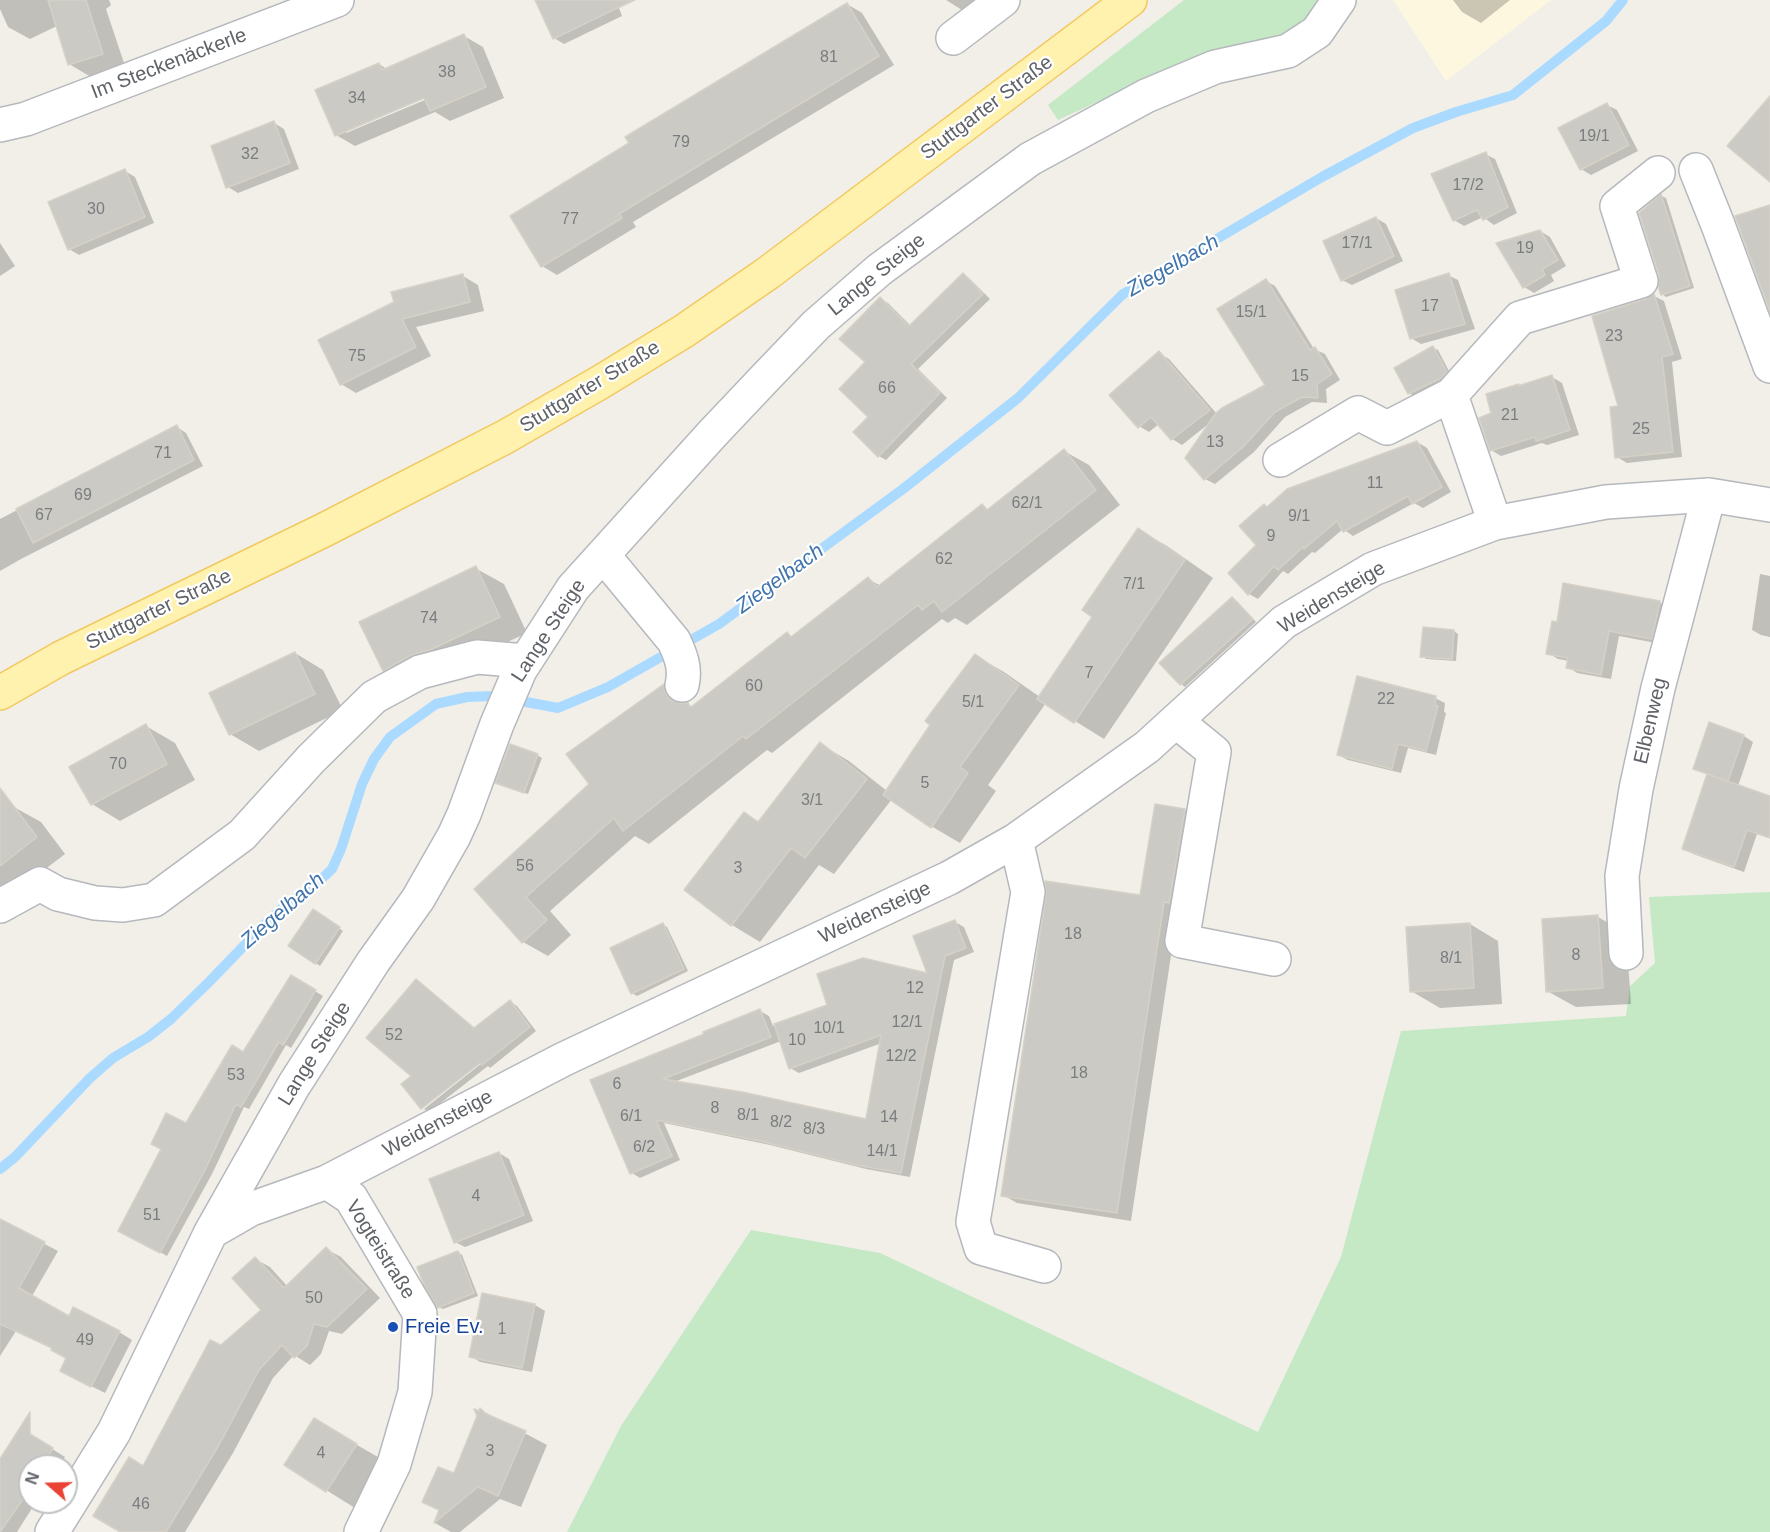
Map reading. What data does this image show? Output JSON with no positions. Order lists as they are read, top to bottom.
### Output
{
  "streets": {
    "main road": ["Stuttgarter Straße"],
    "street": [
      "Im Steckenäckerle",
      "Lange Steige",
      "Weidensteige",
      "Elbenweg",
      "Vogteistraße"
    ]
  },
  "crossings": [
    ["Lange Steige", "Weidensteige"],
    ["Weidensteige", "Elbenweg"],
    ["Weidensteige", "Vogteistraße"]
  ],
  "water": ["Ziegelbach"],
  "places": ["Freie Ev."],
  "house_numbers": [
    "81",
    "38",
    "34",
    "19/1",
    "79",
    "32",
    "17/2",
    "30",
    "77",
    "17/1",
    "19",
    "17",
    "15/1",
    "23",
    "75",
    "15",
    "66",
    "21",
    "25",
    "13",
    "71",
    "11",
    "69",
    "62/1",
    "67",
    "9/1",
    "9",
    "62",
    "7/1",
    "74",
    "7",
    "60",
    "22",
    "5/1",
    "70",
    "5",
    "3/1",
    "56",
    "3",
    "18",
    "8",
    "8/1",
    "12",
    "12/1",
    "10/1",
    "52",
    "10",
    "12/2",
    "18",
    "53",
    "6",
    "8",
    "8/1",
    "6/1",
    "14",
    "8/2",
    "8/3",
    "6/2",
    "14/1",
    "4",
    "51",
    "50",
    "1",
    "49",
    "3",
    "4",
    "46"
  ],
  "north": "left"
}
